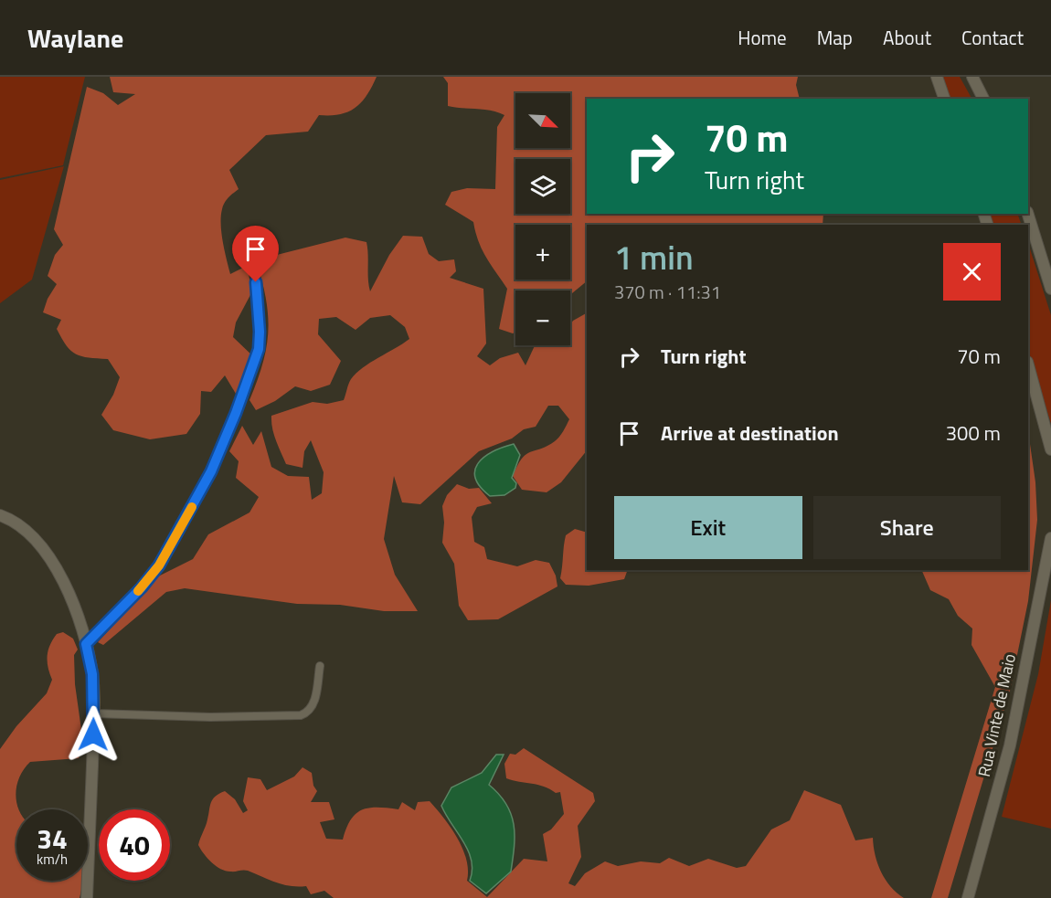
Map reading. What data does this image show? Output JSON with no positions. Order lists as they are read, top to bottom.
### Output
{
  "streets": {
    "street": ["Rua Vinte de Maio"]
  },
  "north": "bottom right",
  "page": {
    "header": "Waylane",
    "nav": [
      "Home",
      "Map",
      "About",
      "Contact"
    ],
    "map_buttons": ["+", "−"],
    "turn": ["70 m", "Turn right"],
    "heading": ["1 min", "370 m · 11:31"],
    "list": [
      {
        "name": "Turn right",
        "value": "70 m"
      },
      {
        "name": "Arrive at destination",
        "value": "300 m"
      }
    ],
    "buttons": ["Exit", "Share"],
    "speed": "34 km/h",
    "limit": "40"
  }
}
